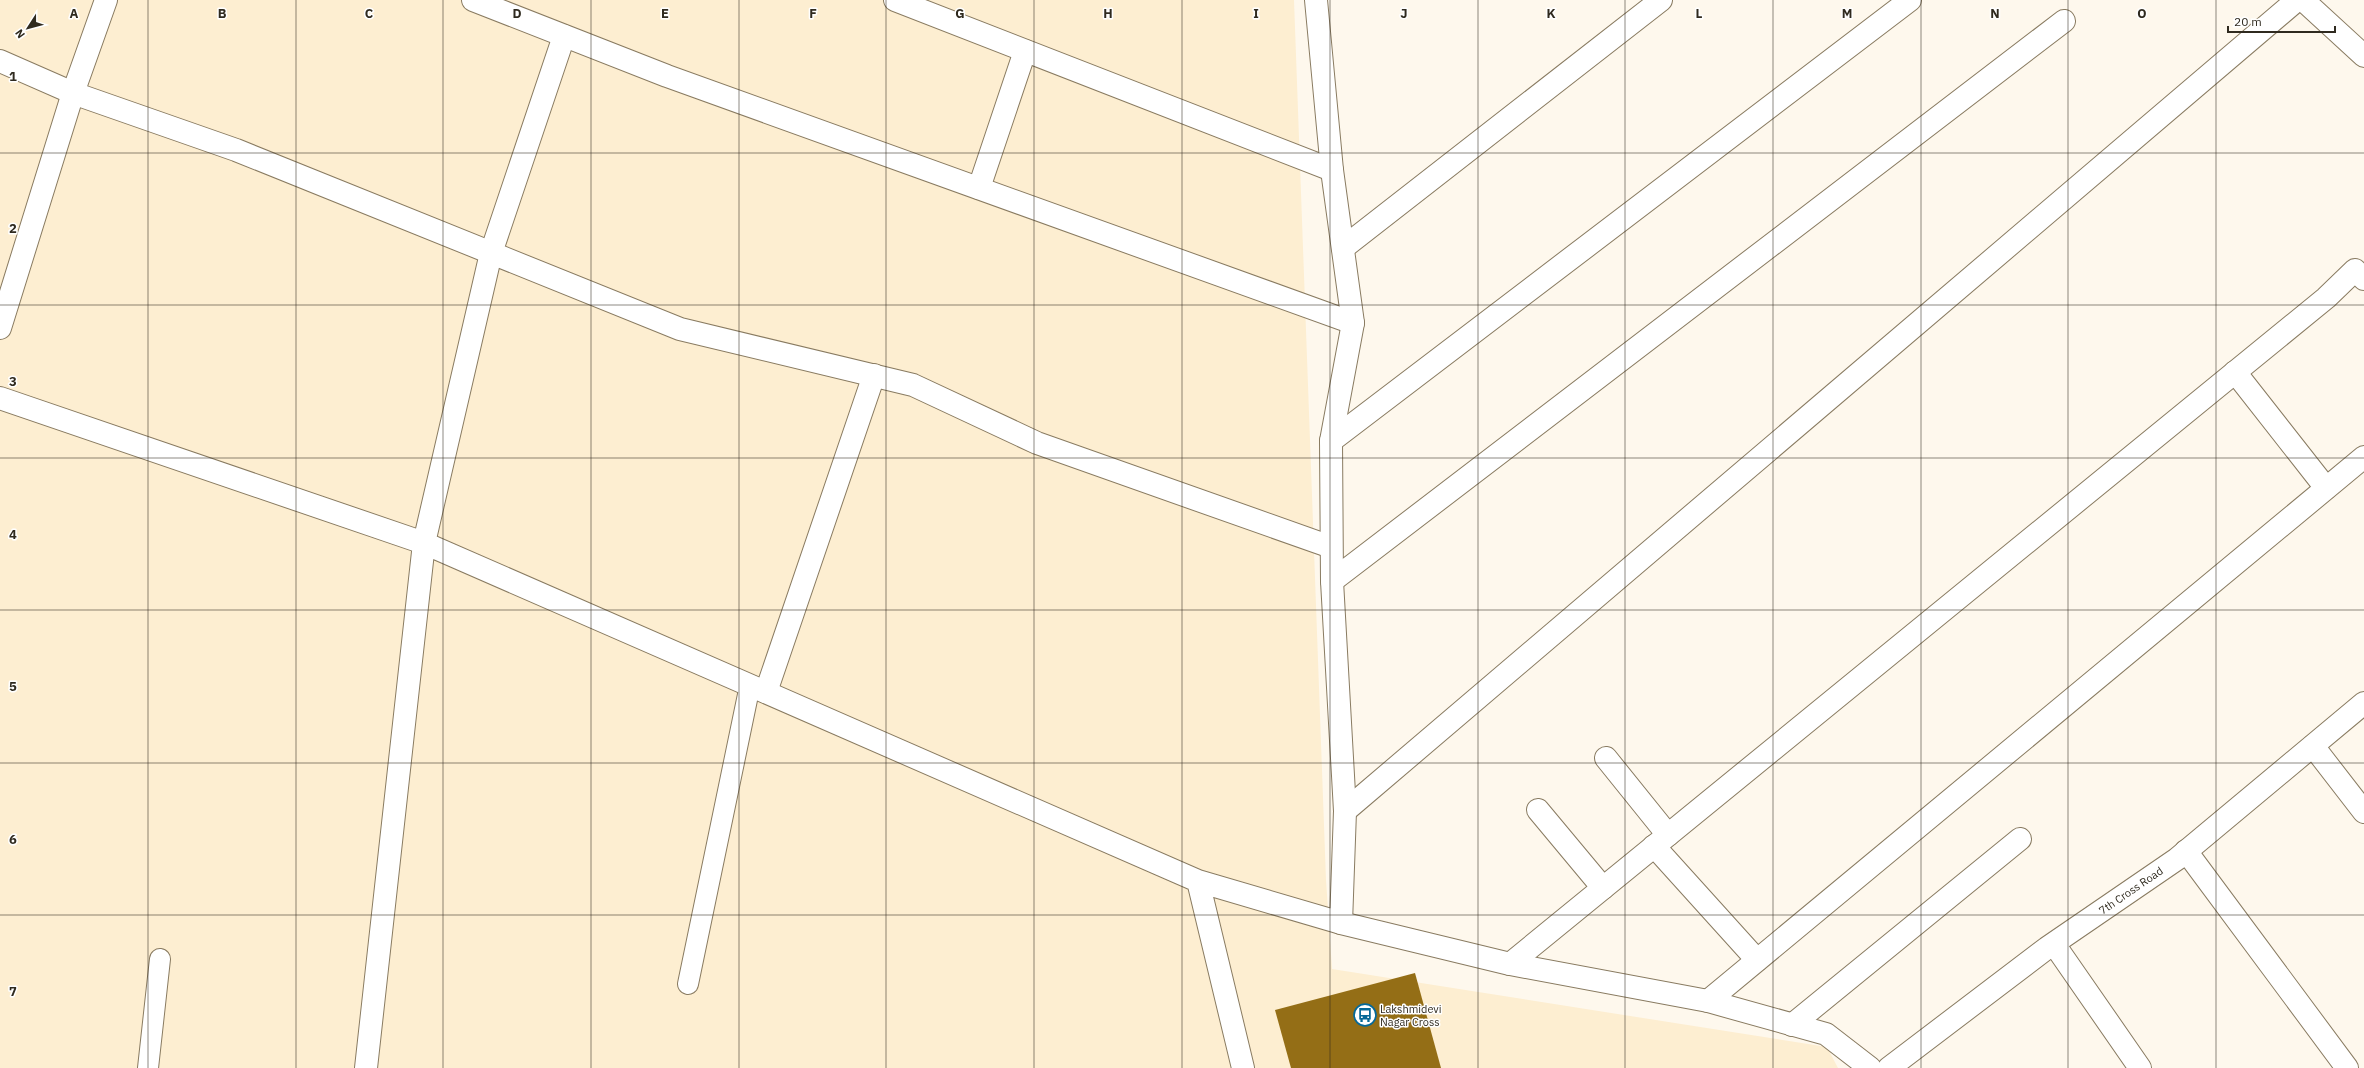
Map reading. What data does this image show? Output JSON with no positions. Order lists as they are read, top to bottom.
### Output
{
  "streets": {
    "street": ["7th Cross Road"]
  },
  "places": {
    "bus stop": ["Lakshmidevi Nagar Cross"]
  },
  "scale_bar": "20 m",
  "north": "bottom left",
  "grid": {
    "columns": [
      "A",
      "B",
      "C",
      "D",
      "E",
      "F",
      "G",
      "H",
      "I",
      "J",
      "K",
      "L",
      "M",
      "N",
      "O"
    ],
    "rows": [
      "1",
      "2",
      "3",
      "4",
      "5",
      "6",
      "7"
    ]
  }
}
